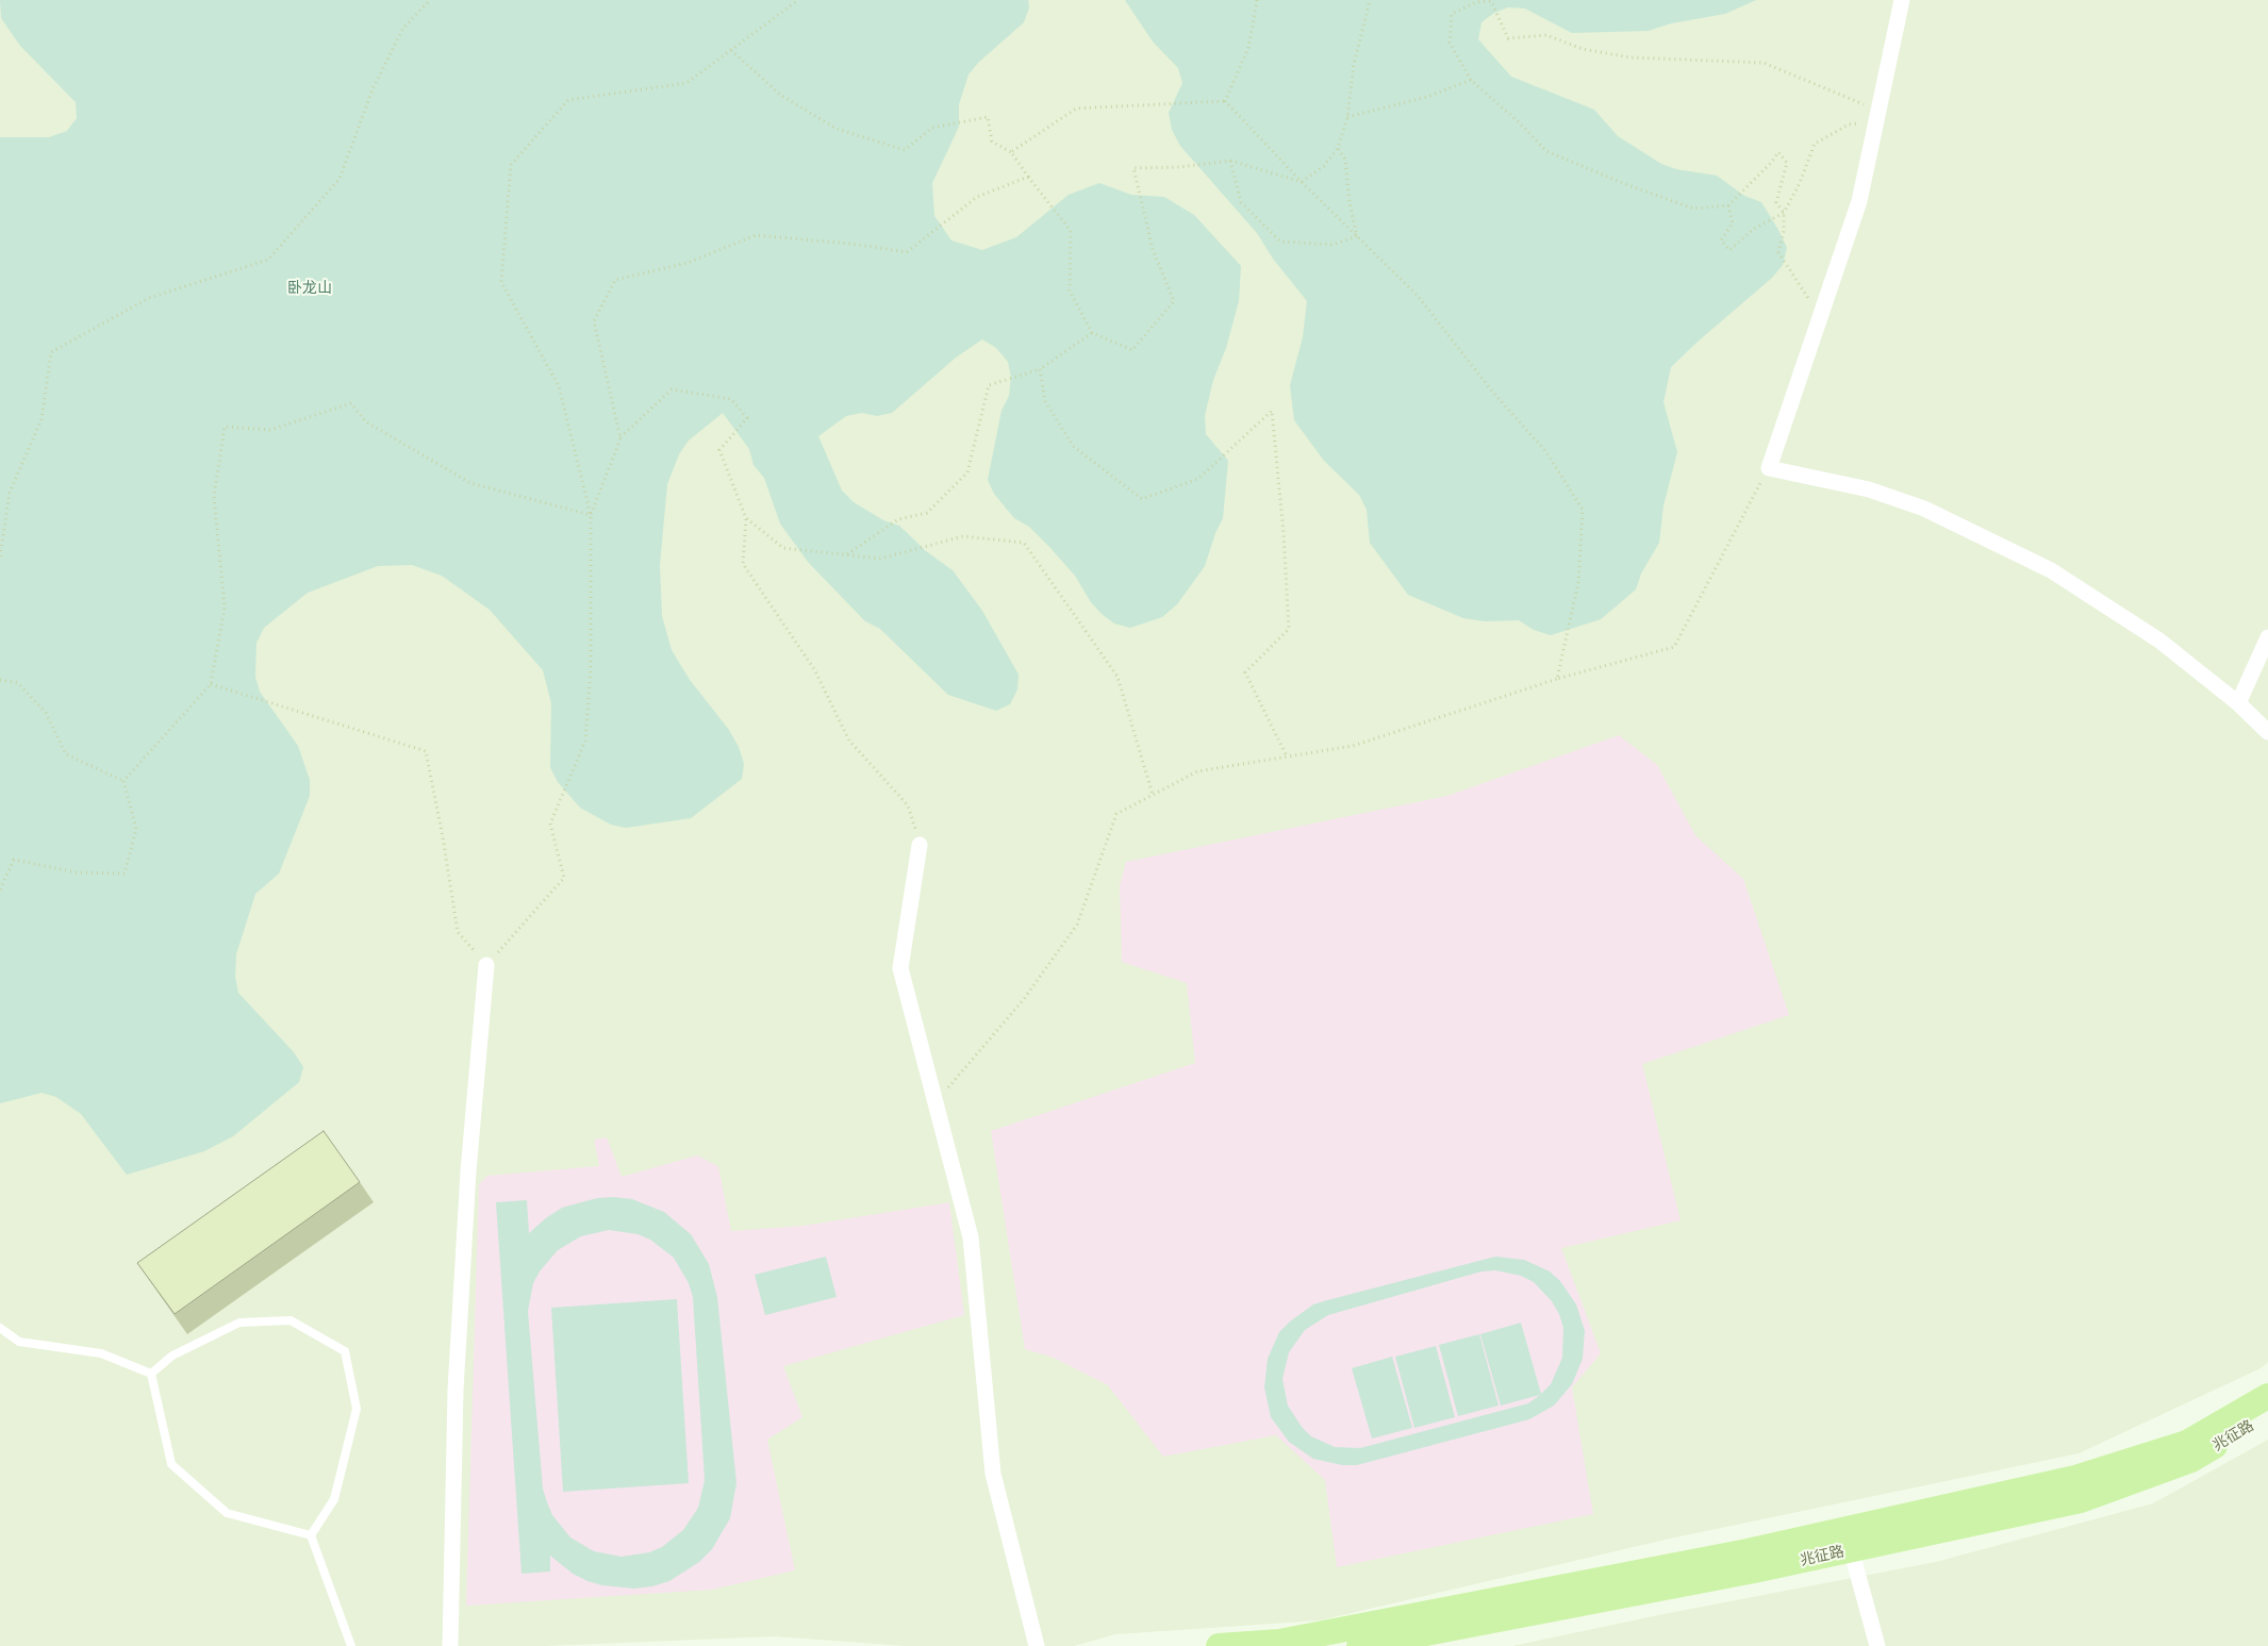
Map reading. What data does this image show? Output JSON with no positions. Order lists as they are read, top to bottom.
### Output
{
  "streets": {
    "main road": ["兆征路"]
  },
  "parks": ["卧龙山"]
}
